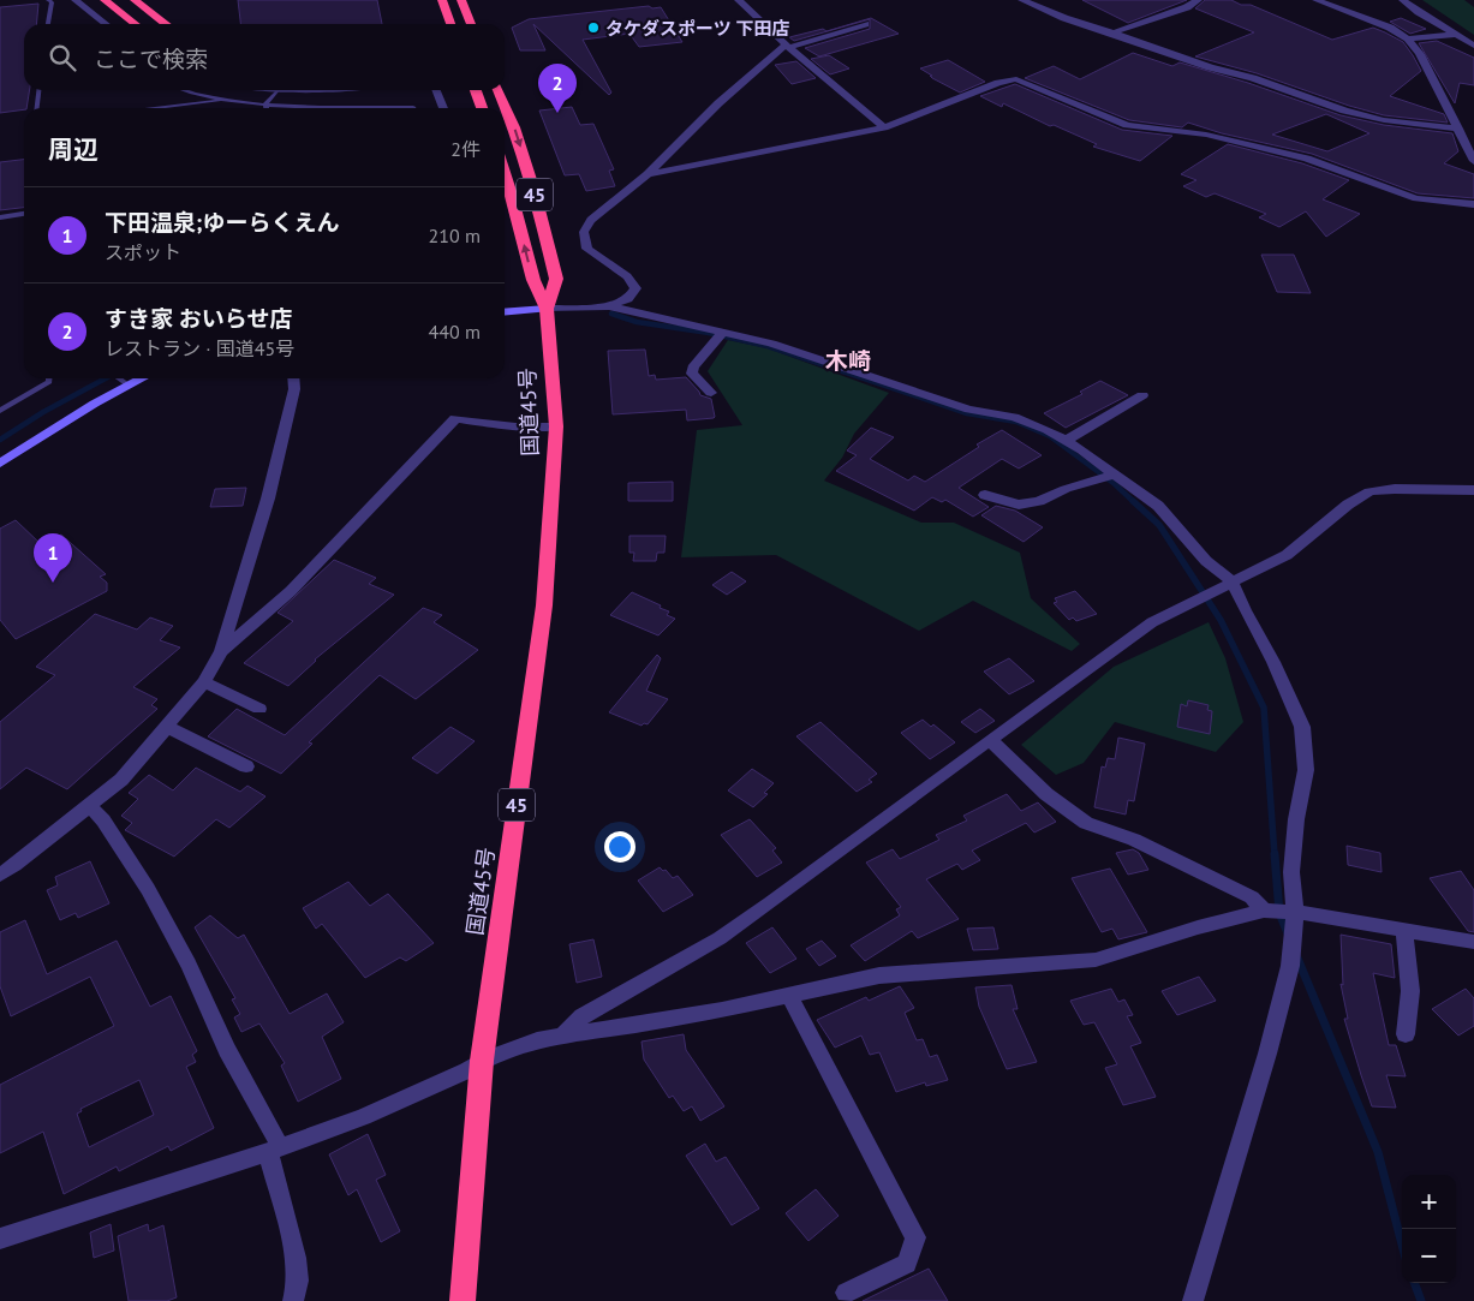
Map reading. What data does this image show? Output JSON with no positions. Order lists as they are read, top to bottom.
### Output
{
  "streets": {
    "highway": ["45", "国道45号"]
  },
  "districts": ["木崎"],
  "places": ["タケダスポーツ 下田店"],
  "page": {
    "search": "ここで検索",
    "pins": ["2", "1"],
    "heading": ["周辺", "2件"],
    "list": [
      {
        "mark": "1",
        "name": "下田温泉;ゆーらくえん",
        "note": "スポット",
        "value": "210 m"
      },
      {
        "mark": "2",
        "name": "すき家 おいらせ店",
        "note": "レストラン · 国道45号",
        "value": "440 m"
      }
    ],
    "map_buttons": ["+", "−"]
  }
}
